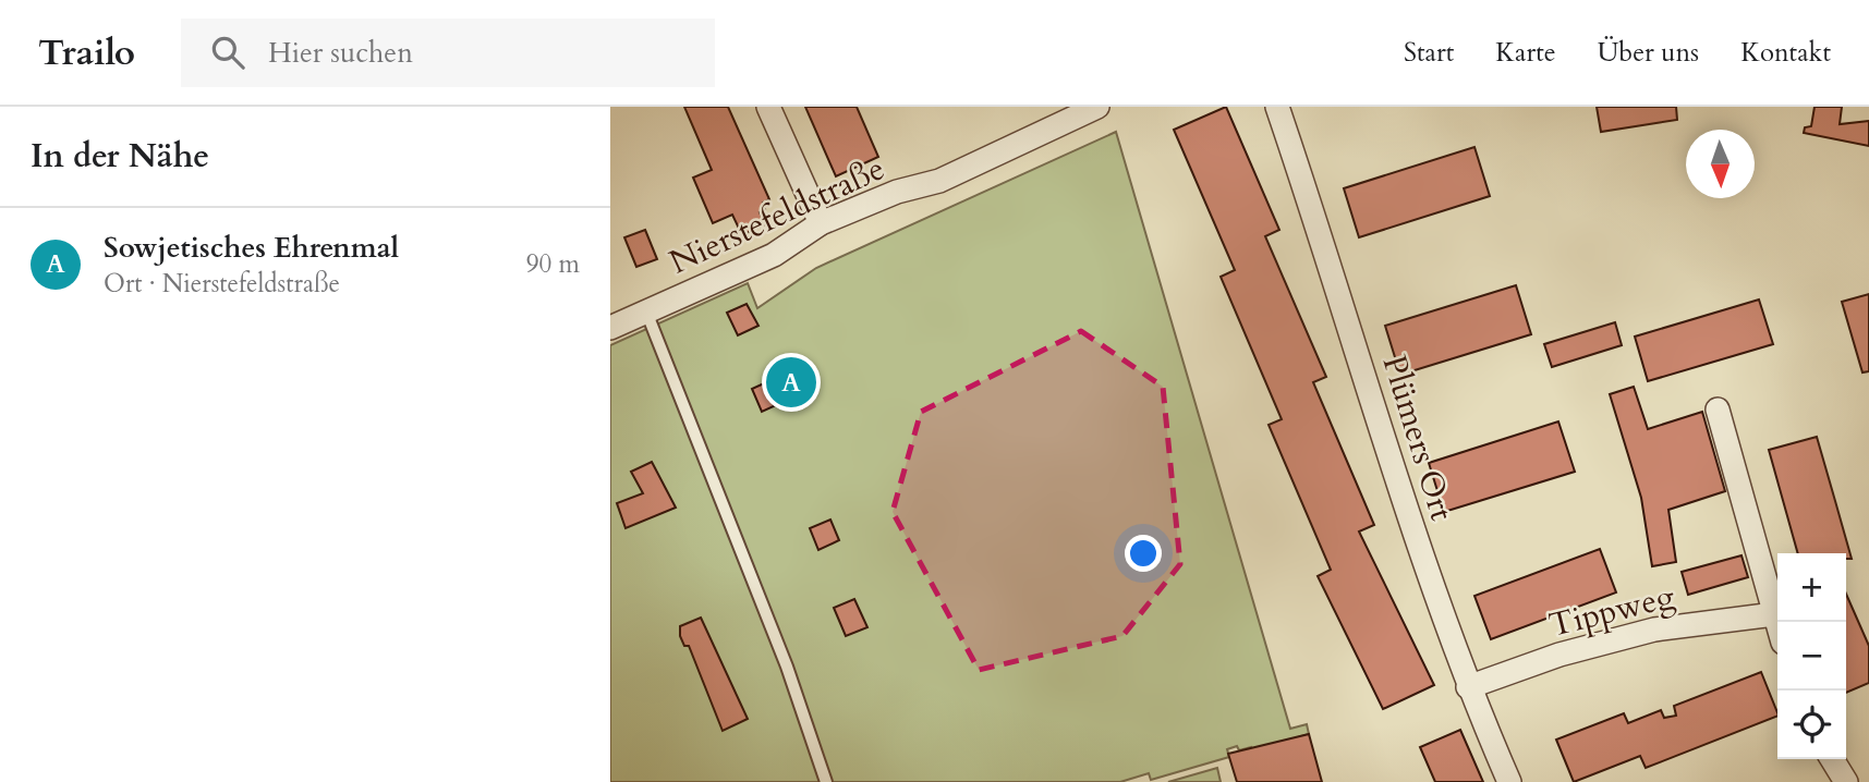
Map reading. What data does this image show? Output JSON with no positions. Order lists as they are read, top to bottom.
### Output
{
  "streets": {
    "street": ["Nierstefeldstraße", "Plümers Ort", "Tippweg"]
  },
  "crossings": [
    ["Plümers Ort", "Tippweg"]
  ],
  "north": "bottom",
  "page": {
    "header": "Trailo",
    "search": "Hier suchen",
    "nav": [
      "Start",
      "Karte",
      "Über uns",
      "Kontakt"
    ],
    "heading": "In der Nähe",
    "list": [
      {
        "mark": "A",
        "name": "Sowjetisches Ehrenmal",
        "note": "Ort · Nierstefeldstraße",
        "value": "90 m"
      }
    ],
    "pins": "A",
    "map_buttons": ["+", "−"]
  }
}
